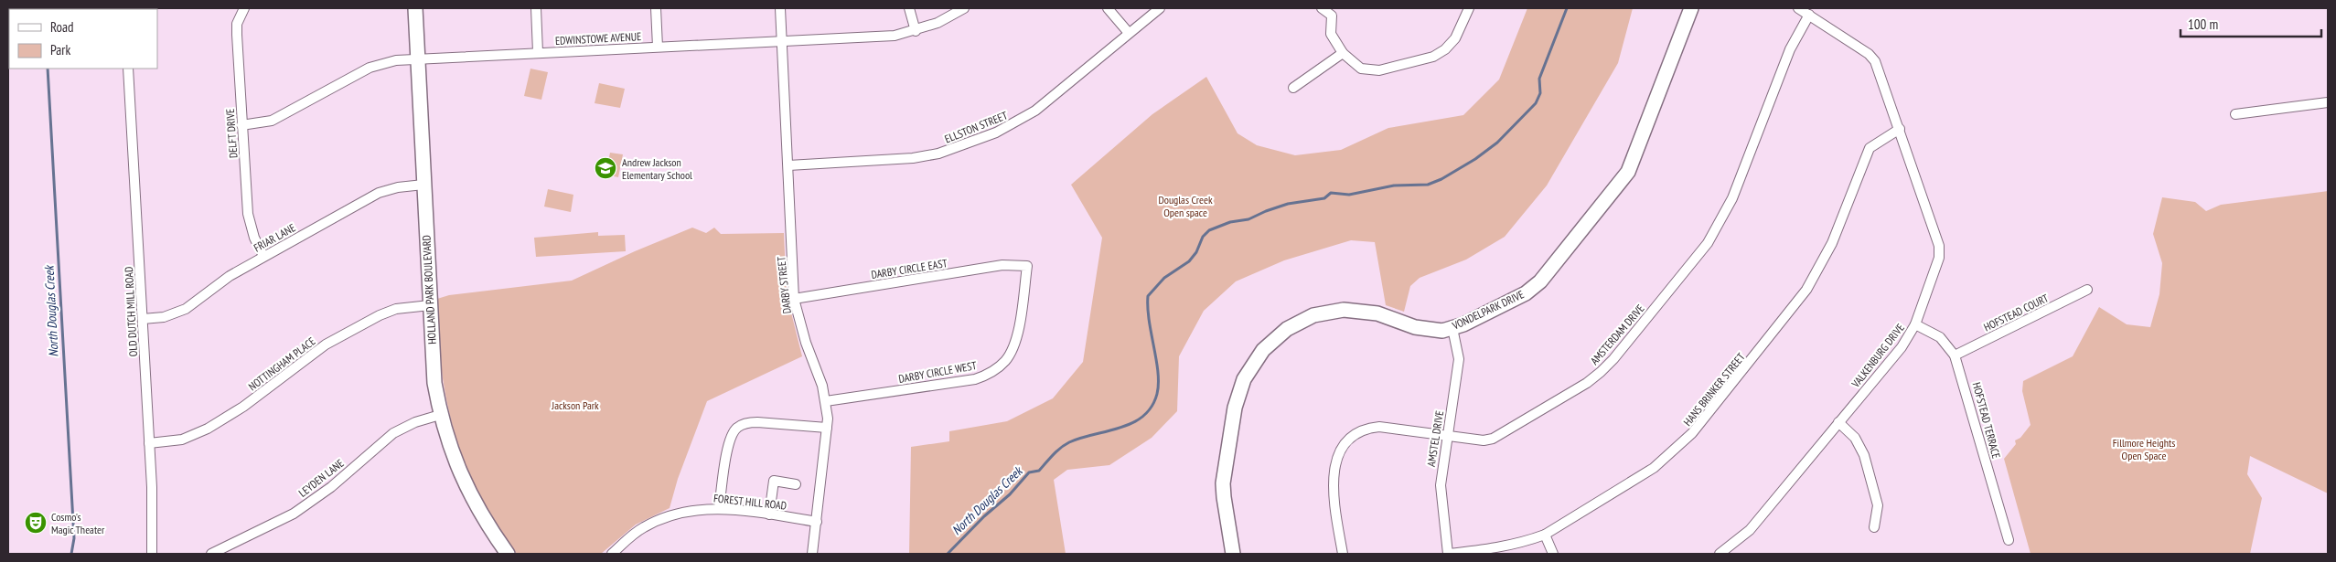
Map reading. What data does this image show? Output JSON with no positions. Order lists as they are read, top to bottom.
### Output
{
  "streets": {
    "street": [
      "EDWINSTOWE AVENUE",
      "ELLSTON STREET",
      "DELFT DRIVE",
      "FRIAR LANE",
      "DARBY CIRCLE EAST",
      "DARBY STREET",
      "HOLLAND PARK BOULEVARD",
      "VONDELPARK DRIVE",
      "OLD DUTCH MILL ROAD",
      "HOFSTEAD COURT",
      "AMSTERDAM DRIVE",
      "VALKENBURG DRIVE",
      "NOTTINGHAM PLACE",
      "DARBY CIRCLE WEST",
      "HANS BRINKER STREET",
      "HOFSTEAD TERRACE",
      "AMSTEL DRIVE",
      "LEYDEN LANE",
      "FOREST HILL ROAD"
    ]
  },
  "crossings": [
    ["EDWINSTOWE AVENUE", "DELFT DRIVE"],
    ["EDWINSTOWE AVENUE", "DARBY STREET"],
    ["EDWINSTOWE AVENUE", "HOLLAND PARK BOULEVARD"],
    ["ELLSTON STREET", "DARBY STREET"],
    ["DELFT DRIVE", "FRIAR LANE"],
    ["FRIAR LANE", "HOLLAND PARK BOULEVARD"],
    ["FRIAR LANE", "OLD DUTCH MILL ROAD"],
    ["DARBY CIRCLE EAST", "DARBY STREET"],
    ["DARBY CIRCLE EAST", "DARBY CIRCLE WEST"],
    ["DARBY STREET", "DARBY CIRCLE WEST"],
    ["DARBY STREET", "FOREST HILL ROAD"],
    ["HOLLAND PARK BOULEVARD", "NOTTINGHAM PLACE"],
    ["HOLLAND PARK BOULEVARD", "LEYDEN LANE"],
    ["VONDELPARK DRIVE", "AMSTEL DRIVE"],
    ["OLD DUTCH MILL ROAD", "NOTTINGHAM PLACE"],
    ["HOFSTEAD COURT", "HOFSTEAD TERRACE"],
    ["AMSTERDAM DRIVE", "VALKENBURG DRIVE"],
    ["AMSTERDAM DRIVE", "AMSTEL DRIVE"],
    ["VALKENBURG DRIVE", "HANS BRINKER STREET"],
    ["VALKENBURG DRIVE", "HOFSTEAD TERRACE"],
    ["HANS BRINKER STREET", "AMSTEL DRIVE"]
  ],
  "water": ["North Douglas Creek"],
  "parks": ["Douglas Creek Open space", "Jackson Park", "Fillmore Heights Open Space"],
  "places": {
    "school or university": ["Andrew Jackson Elementary School"],
    "theatre": ["Cosmo's Magic Theater"]
  },
  "legend": ["Road", "Park"],
  "scale_bar": "100 m"
}
